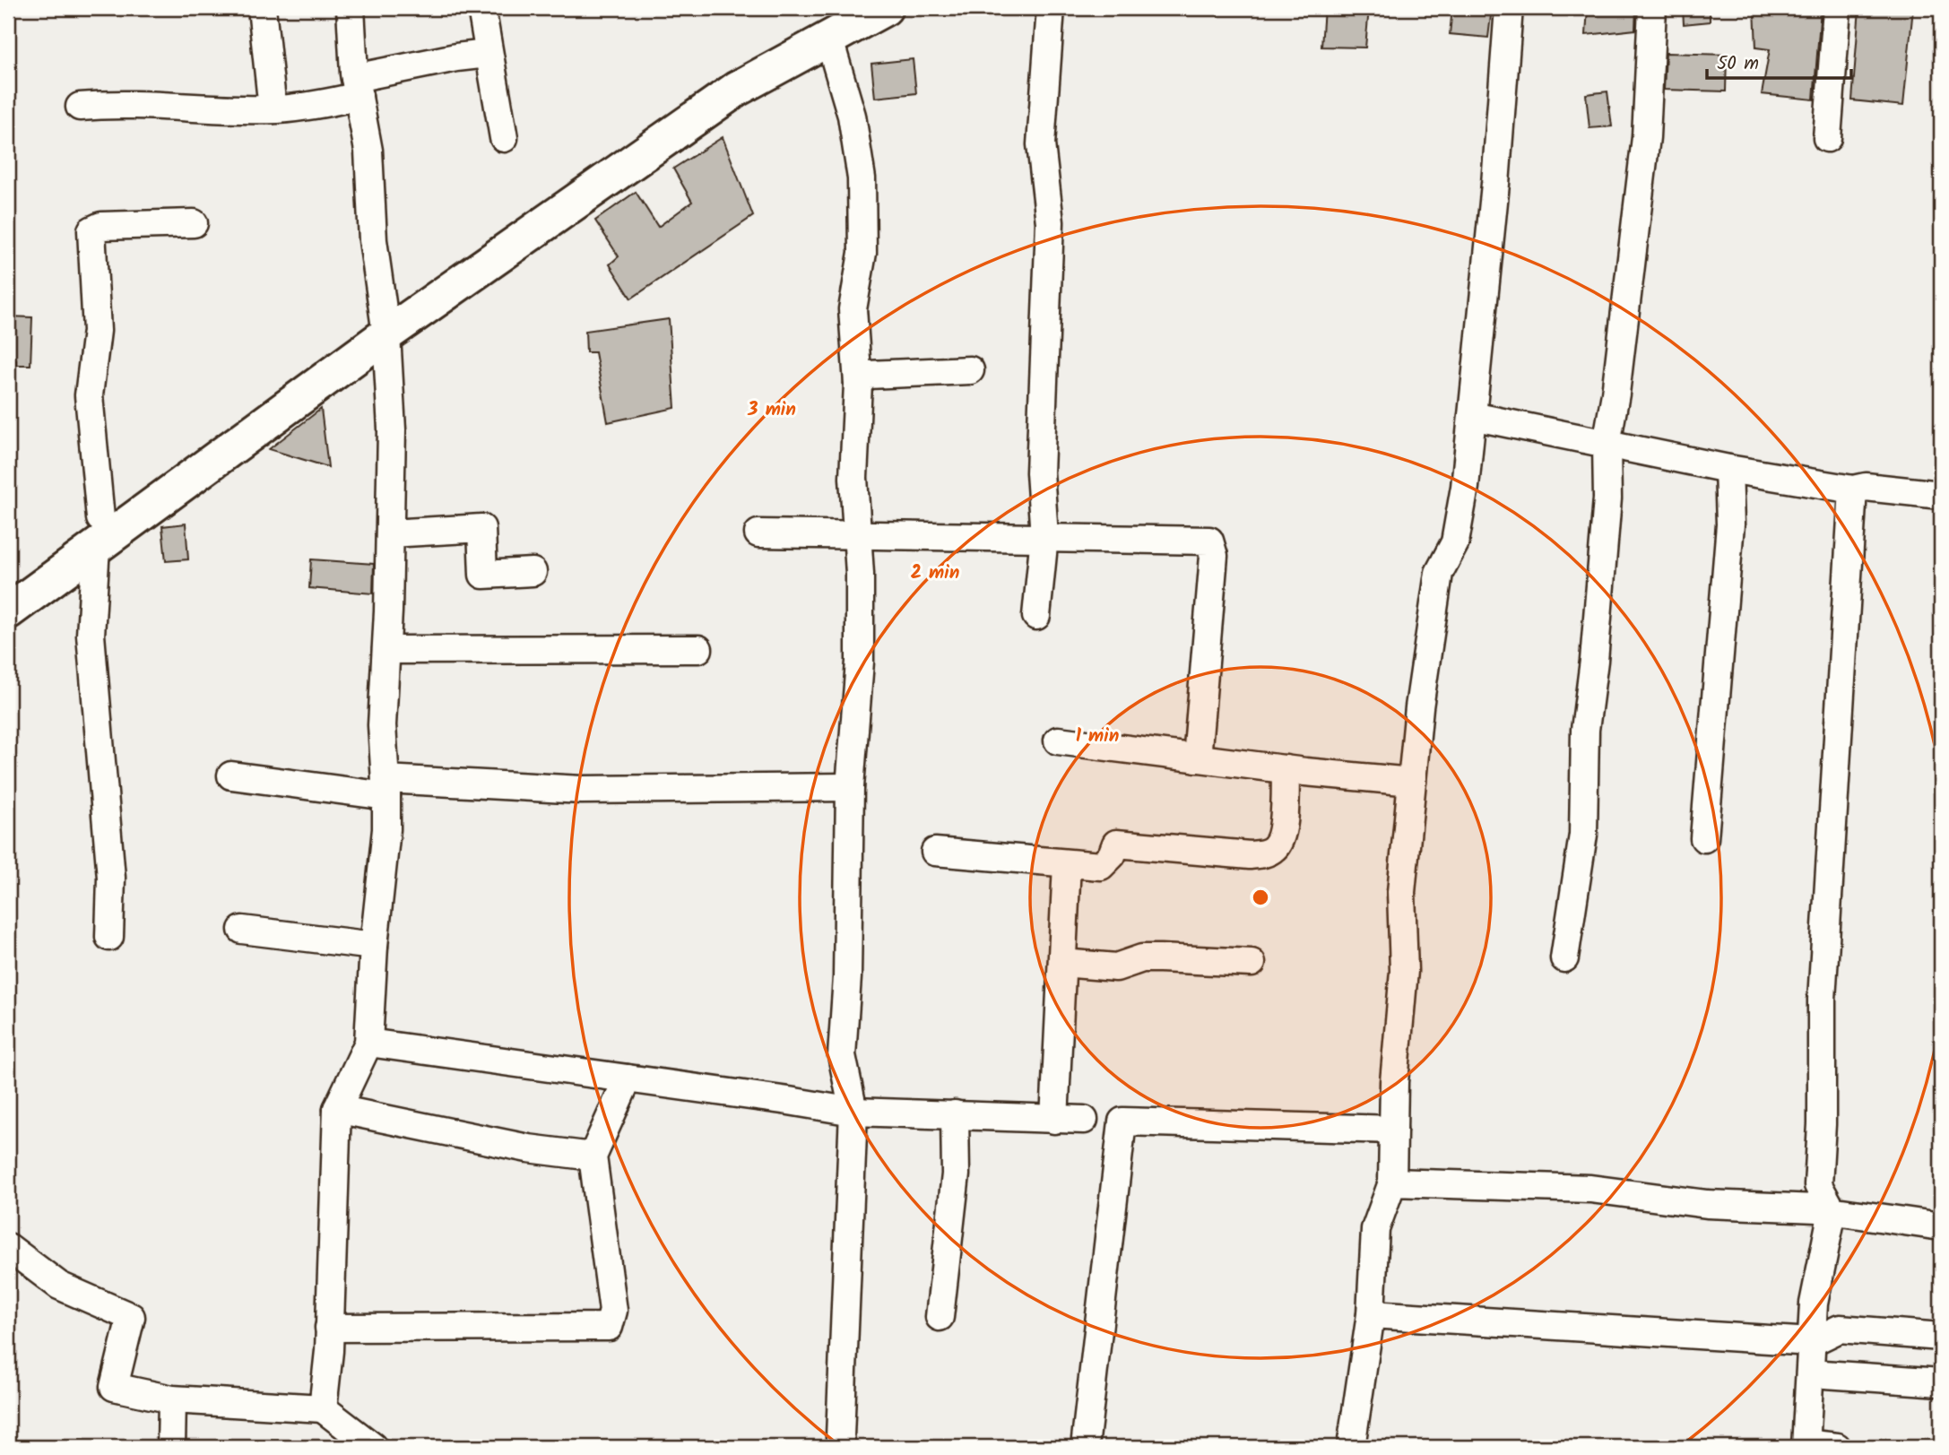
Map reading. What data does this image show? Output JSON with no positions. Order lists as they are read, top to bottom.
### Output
{
  "scale_bar": "50 m",
  "rings": ["3 min", "2 min", "1 min"]
}
